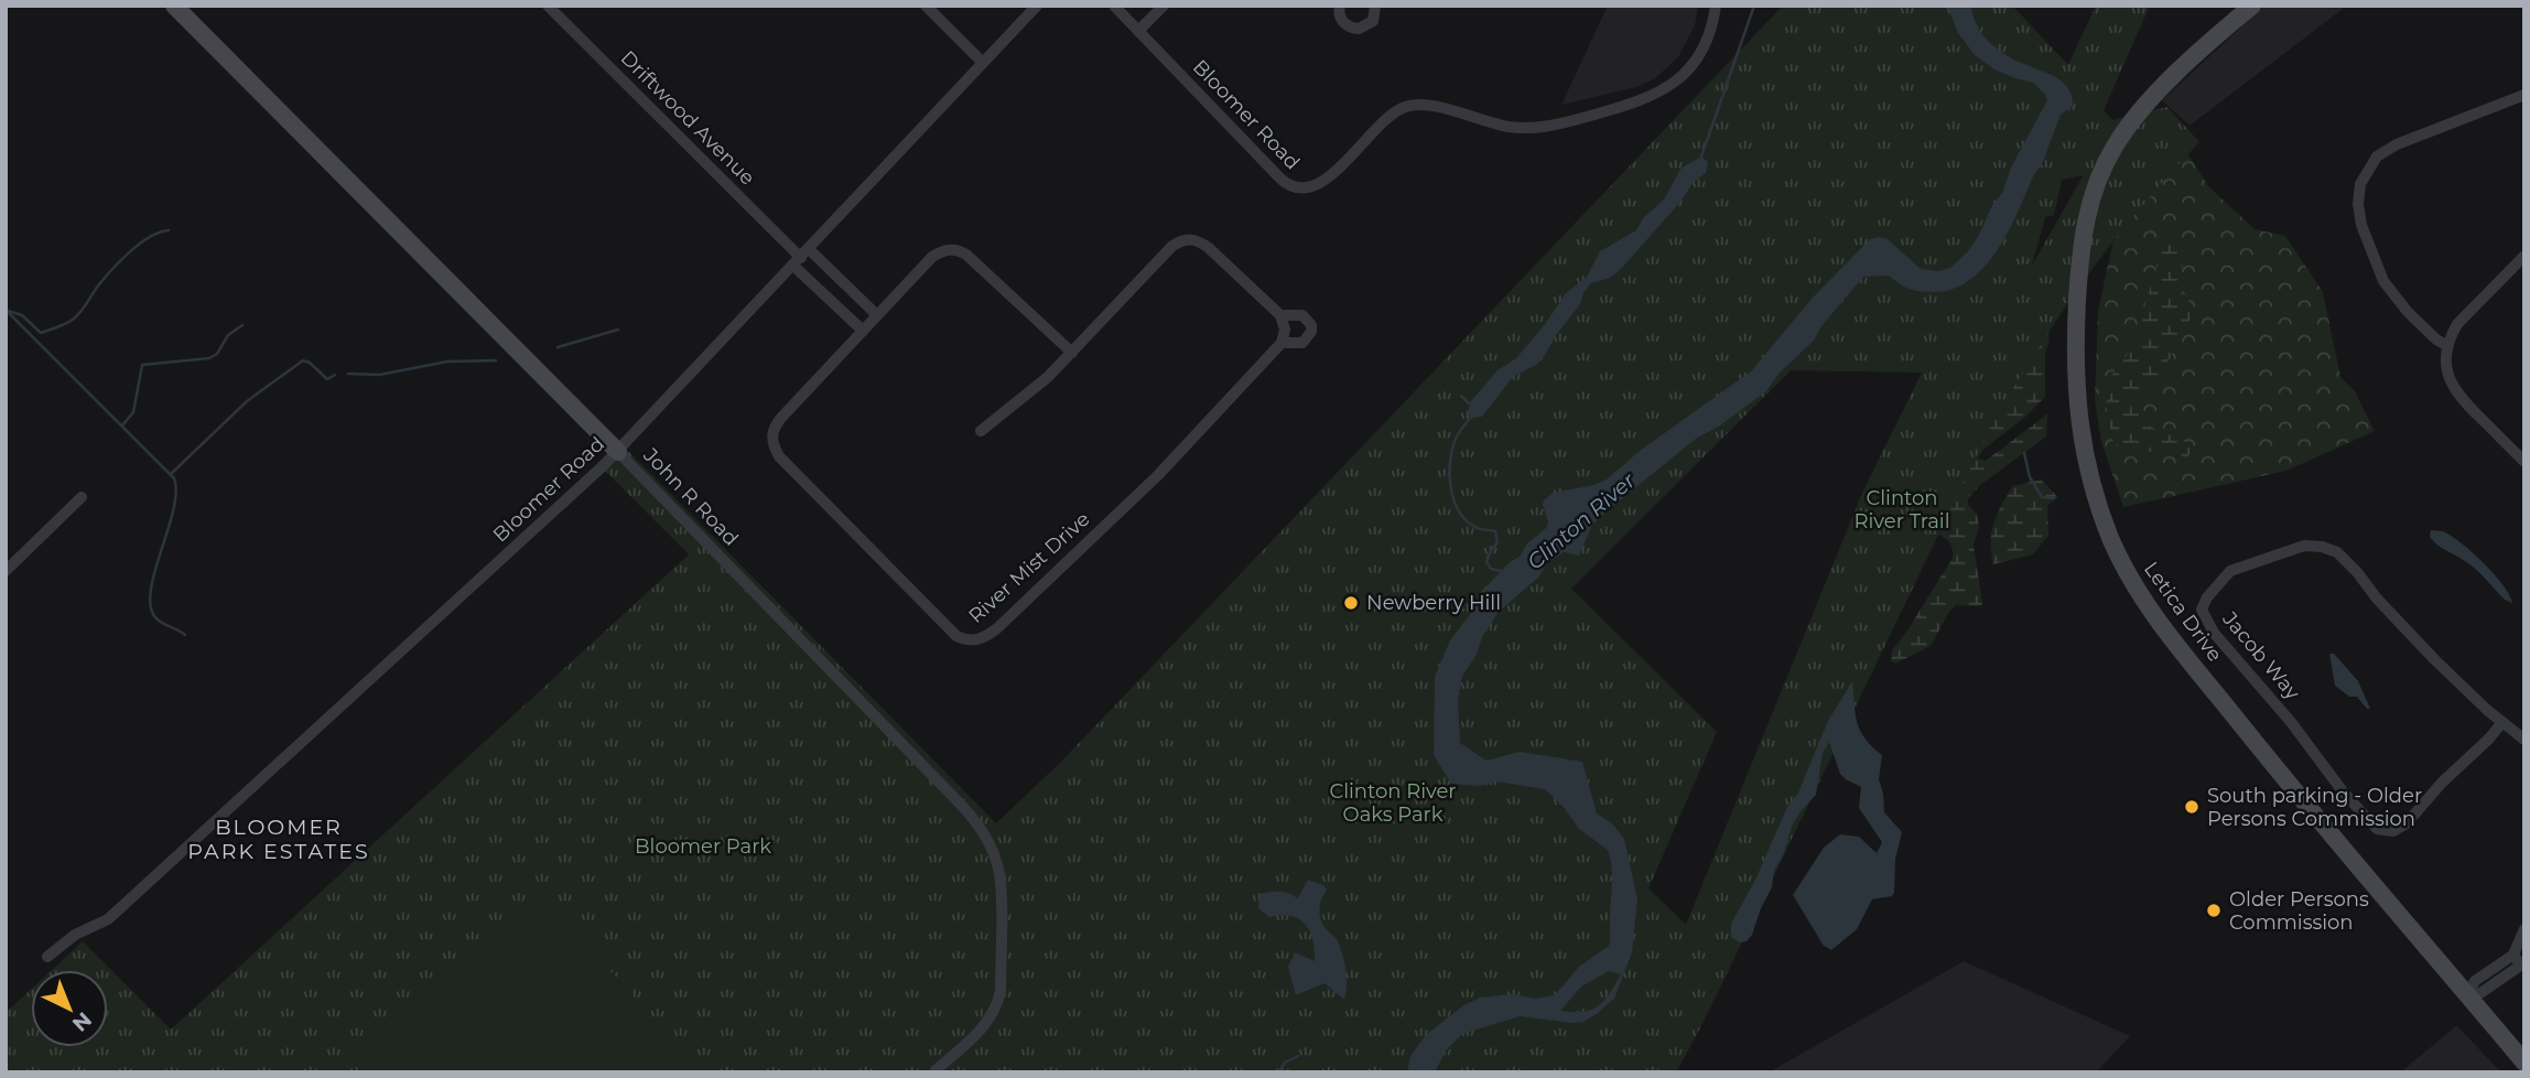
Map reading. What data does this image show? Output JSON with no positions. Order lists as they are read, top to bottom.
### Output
{
  "streets": {
    "street": [
      "Bloomer Road",
      "Driftwood Avenue",
      "John R Road",
      "River Mist Drive",
      "Letica Drive",
      "Jacob Way"
    ]
  },
  "crossings": [
    ["Bloomer Road", "Driftwood Avenue"],
    ["Bloomer Road", "John R Road"]
  ],
  "districts": ["BLOOMER PARK ESTATES"],
  "water": ["Clinton River"],
  "parks": ["Clinton River Trail", "Clinton River Oaks Park", "Bloomer Park"],
  "places": ["Newberry Hill", "South parking - Older Persons Commission", "Older Persons Commission"],
  "north": "bottom right"
}
